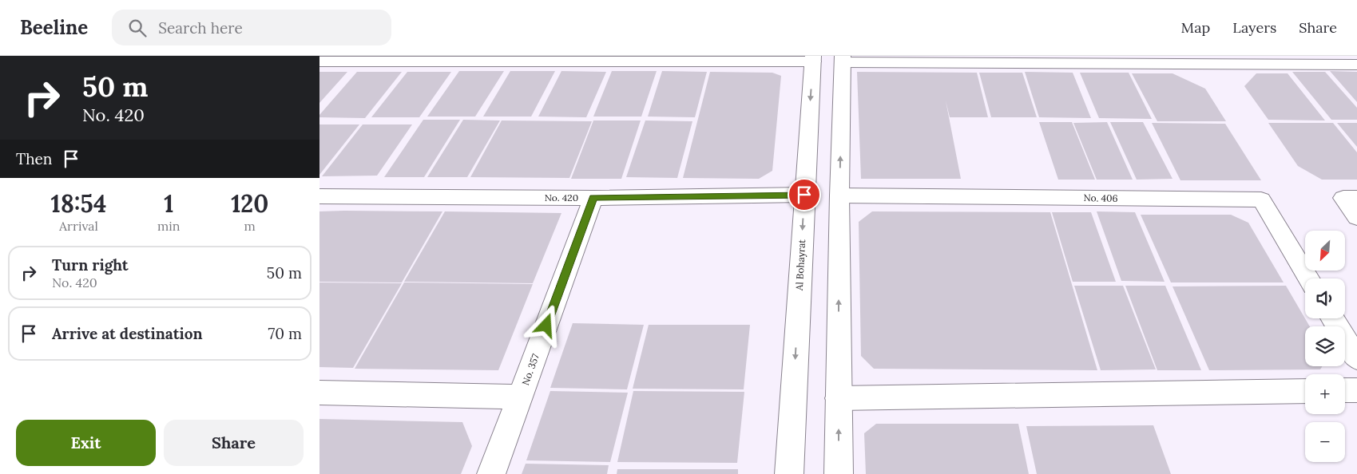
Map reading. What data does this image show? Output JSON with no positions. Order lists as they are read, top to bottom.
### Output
{
  "streets": {
    "street": [
      "No. 420",
      "No. 406",
      "Al Bohayrat",
      "No. 357"
    ]
  },
  "crossings": [
    ["No. 420", "Al Bohayrat"],
    ["No. 420", "No. 357"]
  ],
  "north": "bottom left",
  "page": {
    "header": "Beeline",
    "search": "Search here",
    "nav": ["Map", "Layers", "Share"],
    "turn": ["50 m", "No. 420"],
    "then": "Then",
    "eta": [
      "18:54",
      "Arrival",
      "1",
      "min",
      "120",
      "m"
    ],
    "map_buttons": ["+", "−"],
    "list": [
      {
        "name": "Turn right",
        "note": "No. 420",
        "value": "50 m"
      },
      {
        "name": "Arrive at destination",
        "value": "70 m"
      }
    ],
    "buttons": ["Exit", "Share"]
  }
}
